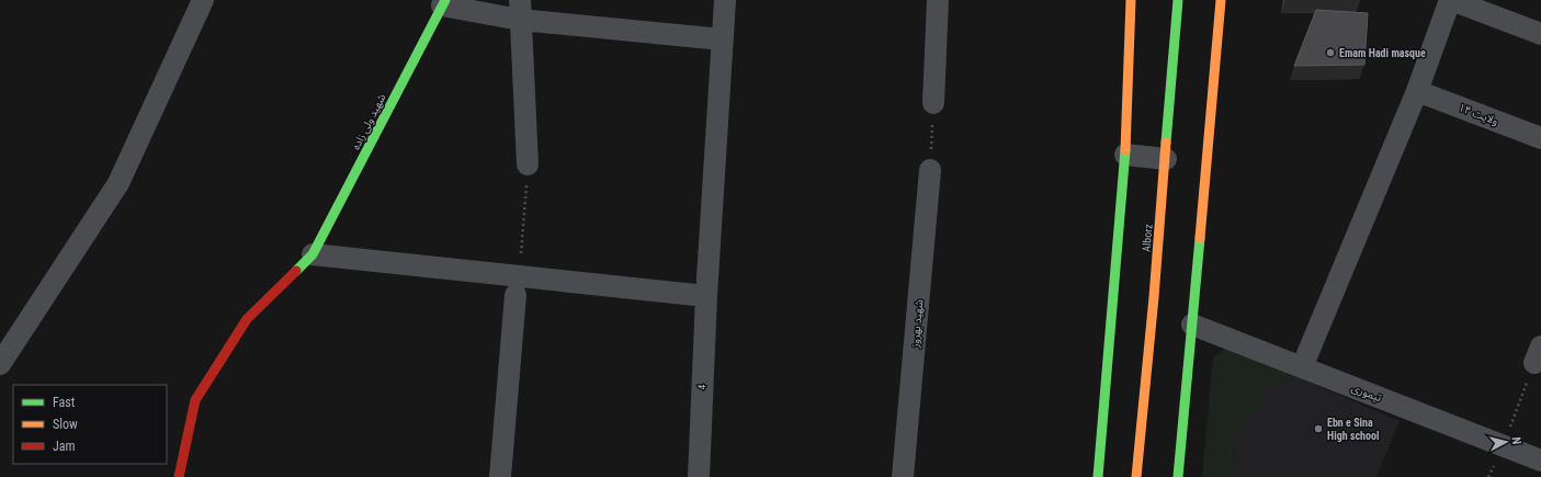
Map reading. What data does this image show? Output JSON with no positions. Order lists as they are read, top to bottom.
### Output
{
  "streets": {
    "street": [
      "ولایت ۱۴",
      "شهید ولی زاده",
      "Alborz",
      "شهید بهروز",
      "4",
      "تیموری"
    ]
  },
  "places": ["Emam Hadi masque", "Ebn e Sina High school"],
  "legend": ["Fast", "Slow", "Jam"],
  "north": "right"
}
